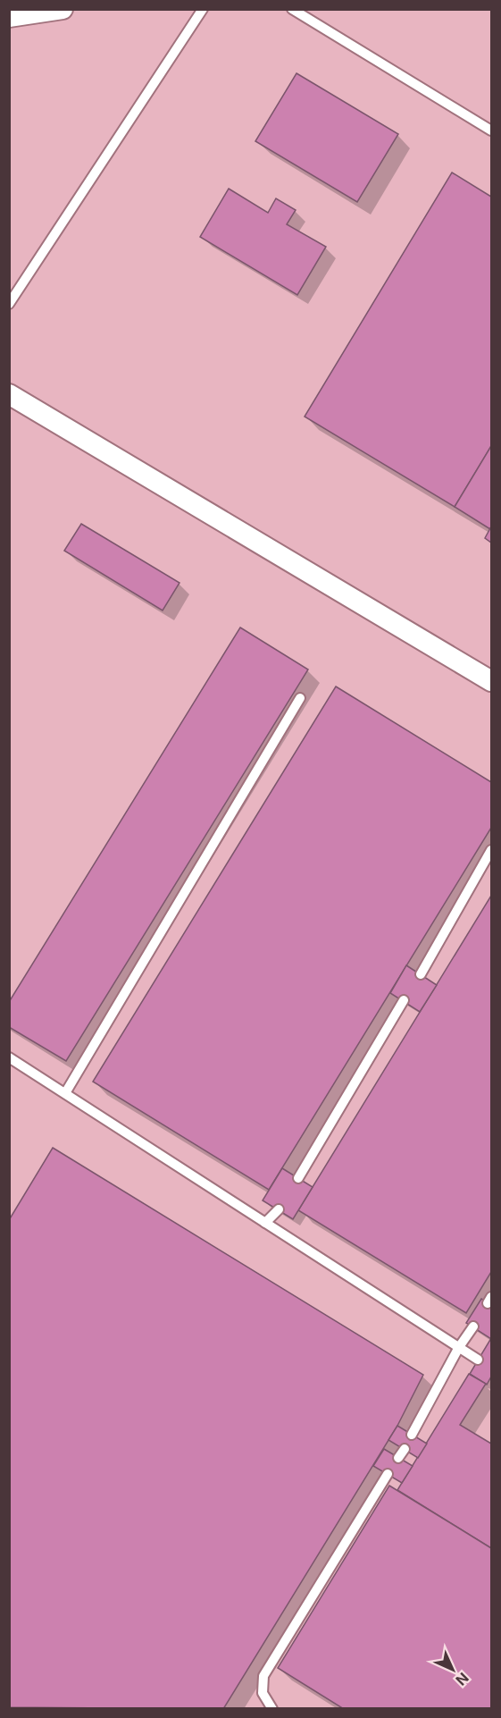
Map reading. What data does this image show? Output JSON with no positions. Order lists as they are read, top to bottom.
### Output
{
  "north": "bottom right"
}
